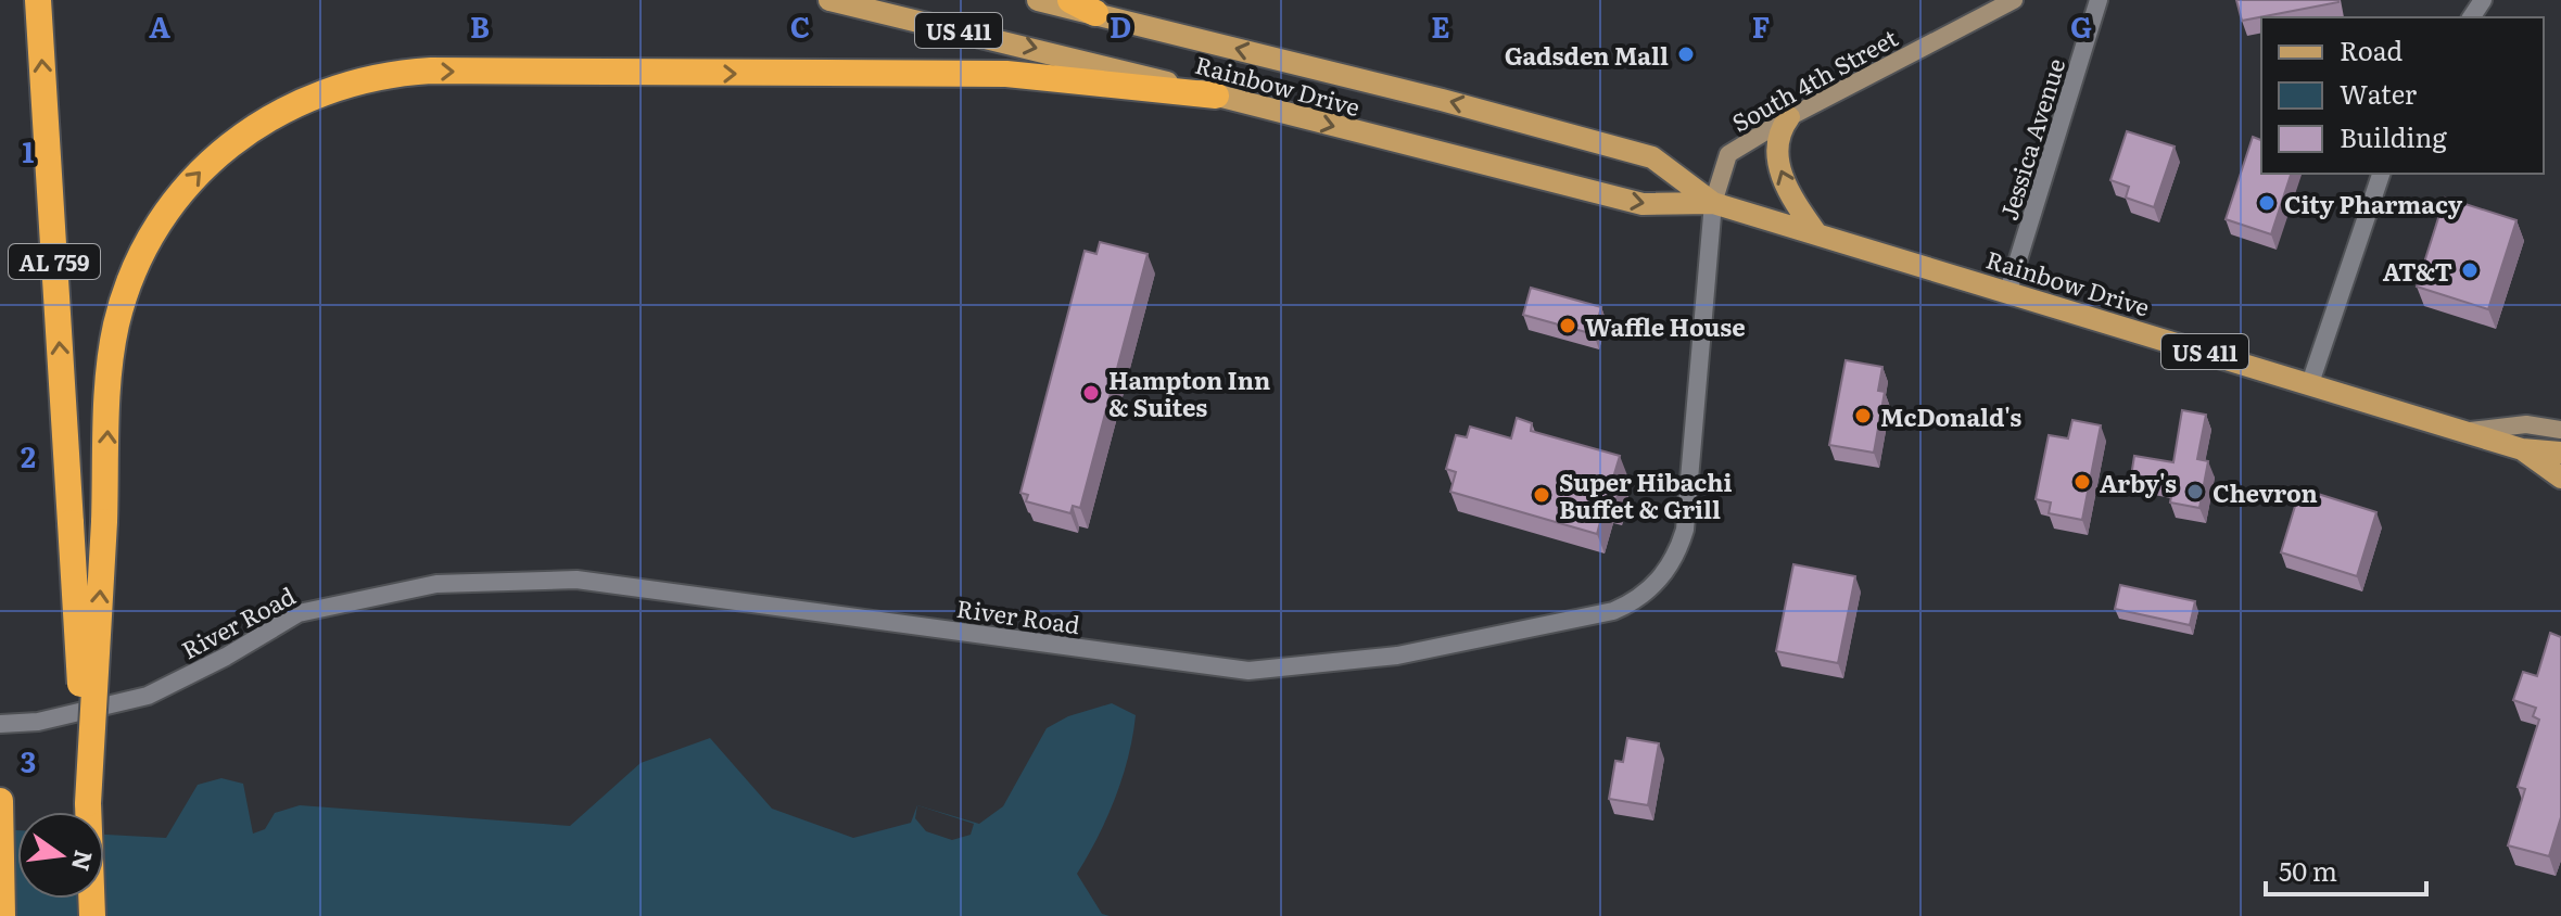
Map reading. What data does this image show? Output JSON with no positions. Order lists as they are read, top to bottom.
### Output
{
  "streets": {
    "highway": ["AL 759"],
    "main road": ["US 411", "Rainbow Drive"],
    "street": ["South 4th Street", "Jessica Avenue", "River Road"]
  },
  "crossings": [
    ["US 411", "Rainbow Drive"],
    ["South 4th Street", "Rainbow Drive"],
    ["South 4th Street", "River Road"],
    ["Rainbow Drive", "Jessica Avenue"],
    ["Rainbow Drive", "River Road"]
  ],
  "places": [
    "Gadsden Mall",
    "City Pharmacy",
    "AT&T",
    "Waffle House",
    "Hampton Inn & Suites",
    "McDonald's",
    "Arby's",
    "Chevron",
    "Super Hibachi Buffet & Grill"
  ],
  "legend": ["Road", "Water", "Building"],
  "scale_bar": "50 m",
  "north": "right",
  "grid": {
    "columns": [
      "A",
      "B",
      "C",
      "D",
      "E",
      "F",
      "G"
    ],
    "rows": ["1", "2", "3"]
  }
}
